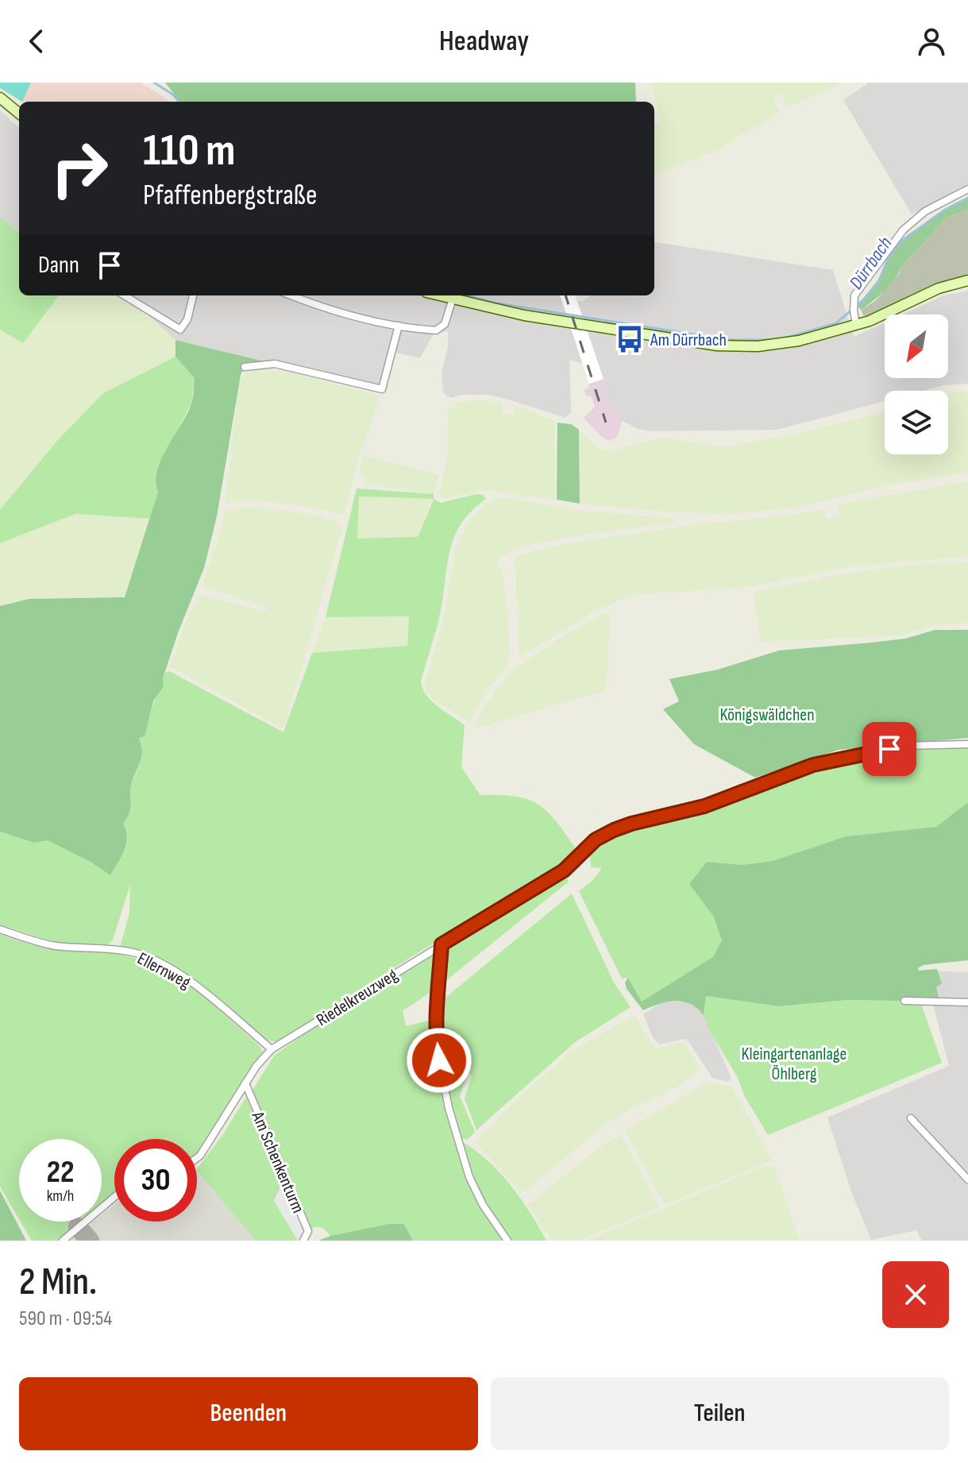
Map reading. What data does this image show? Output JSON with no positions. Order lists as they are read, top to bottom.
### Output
{
  "streets": {
    "street": ["Ellernweg", "Riedelkreuzweg", "Am Schenkenturm"]
  },
  "crossings": [
    ["Ellernweg", "Riedelkreuzweg"],
    ["Riedelkreuzweg", "Am Schenkenturm"]
  ],
  "water": ["Dürrbach"],
  "parks": ["Königswäldchen", "Kleingartenanlage Öhlberg"],
  "places": {
    "bus stop": ["Am Dürrbach"]
  },
  "north": "bottom left",
  "page": {
    "header": "Headway",
    "turn": ["110 m", "Pfaffenbergstraße"],
    "then": "Dann",
    "speed": "22 km/h",
    "limit": "30",
    "heading": ["2 Min.", "590 m · 09:54"],
    "buttons": ["Beenden", "Teilen"]
  }
}
